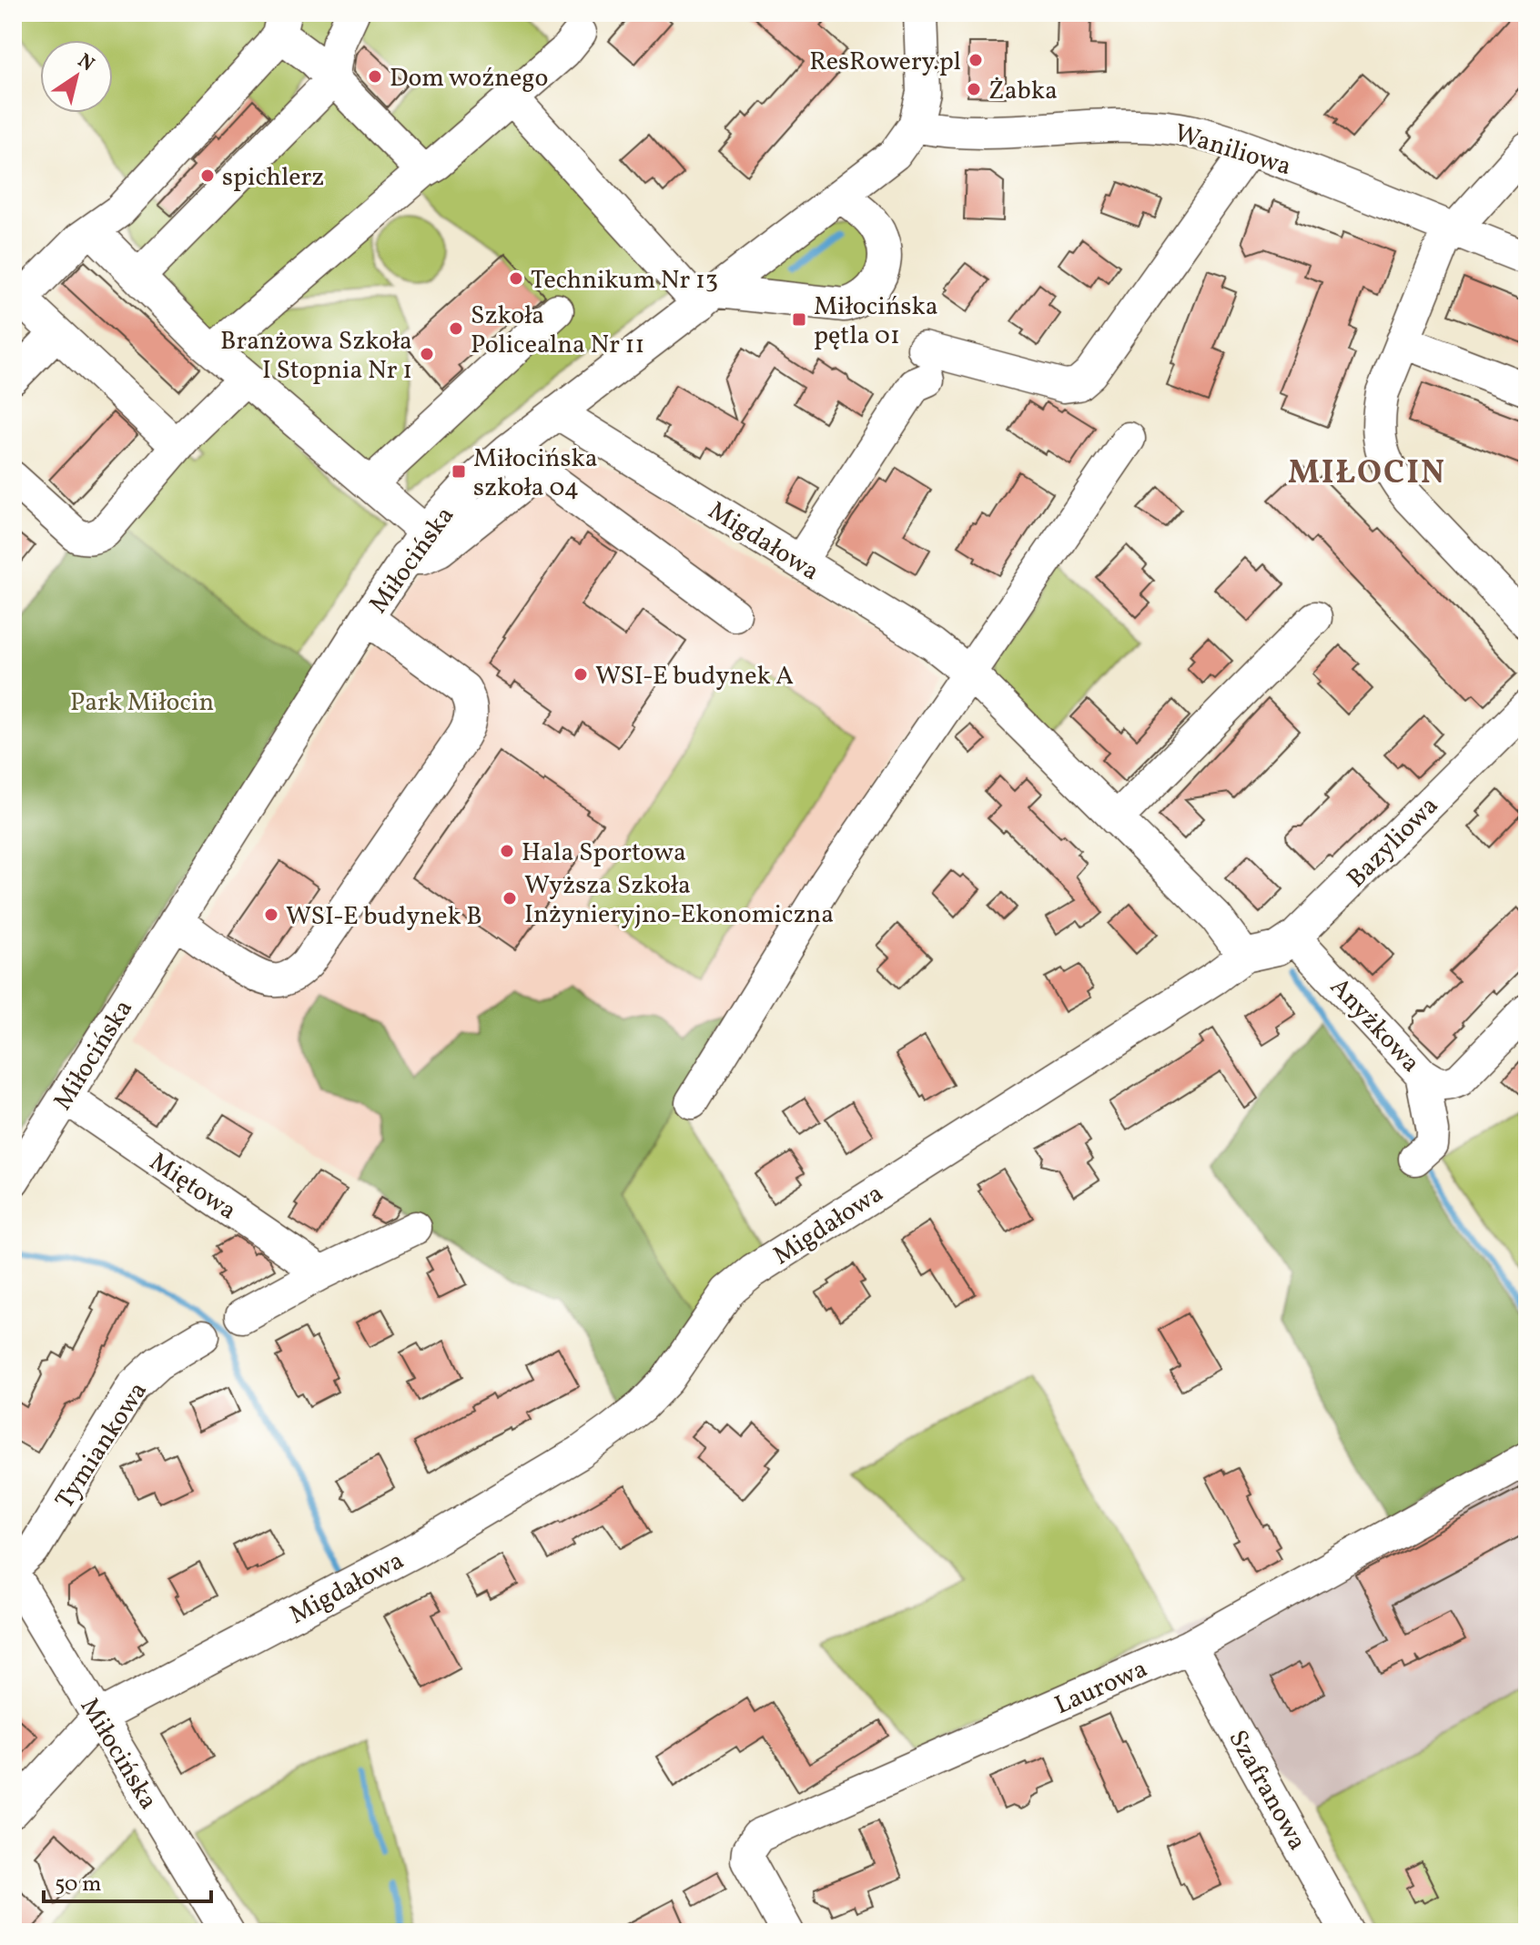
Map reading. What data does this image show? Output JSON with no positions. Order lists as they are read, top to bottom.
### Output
{
  "streets": {
    "street": [
      "Waniliowa",
      "Migdałowa",
      "Miłocińska",
      "Bazyliowa",
      "Anyżkowa",
      "Miętowa",
      "Tymiankowa",
      "Laurowa",
      "Szafranowa"
    ]
  },
  "crossings": [
    ["Waniliowa", "Miłocińska"],
    ["Migdałowa", "Miłocińska"],
    ["Migdałowa", "Bazyliowa"],
    ["Miłocińska", "Miętowa"],
    ["Miłocińska", "Tymiankowa"],
    ["Bazyliowa", "Anyżkowa"],
    ["Laurowa", "Szafranowa"]
  ],
  "districts": ["MIŁOCIN"],
  "parks": ["Park Miłocin"],
  "places": {
    "other": [
      "ResRowery.pl",
      "Dom woźnego",
      "Żabka",
      "spichlerz",
      "Technikum Nr 13",
      "Szkoła Policealna Nr 11",
      "Branżowa Szkoła I Stopnia Nr 1",
      "WSI-E budynek A",
      "Hala Sportowa",
      "Wyższa Szkoła Inżynieryjno-Ekonomiczna",
      "WSI-E budynek B"
    ],
    "transit": ["Miłocińska pętla 01", "Miłocińska szkoła 04"]
  },
  "scale_bar": "50 m",
  "north": "top right"
}
